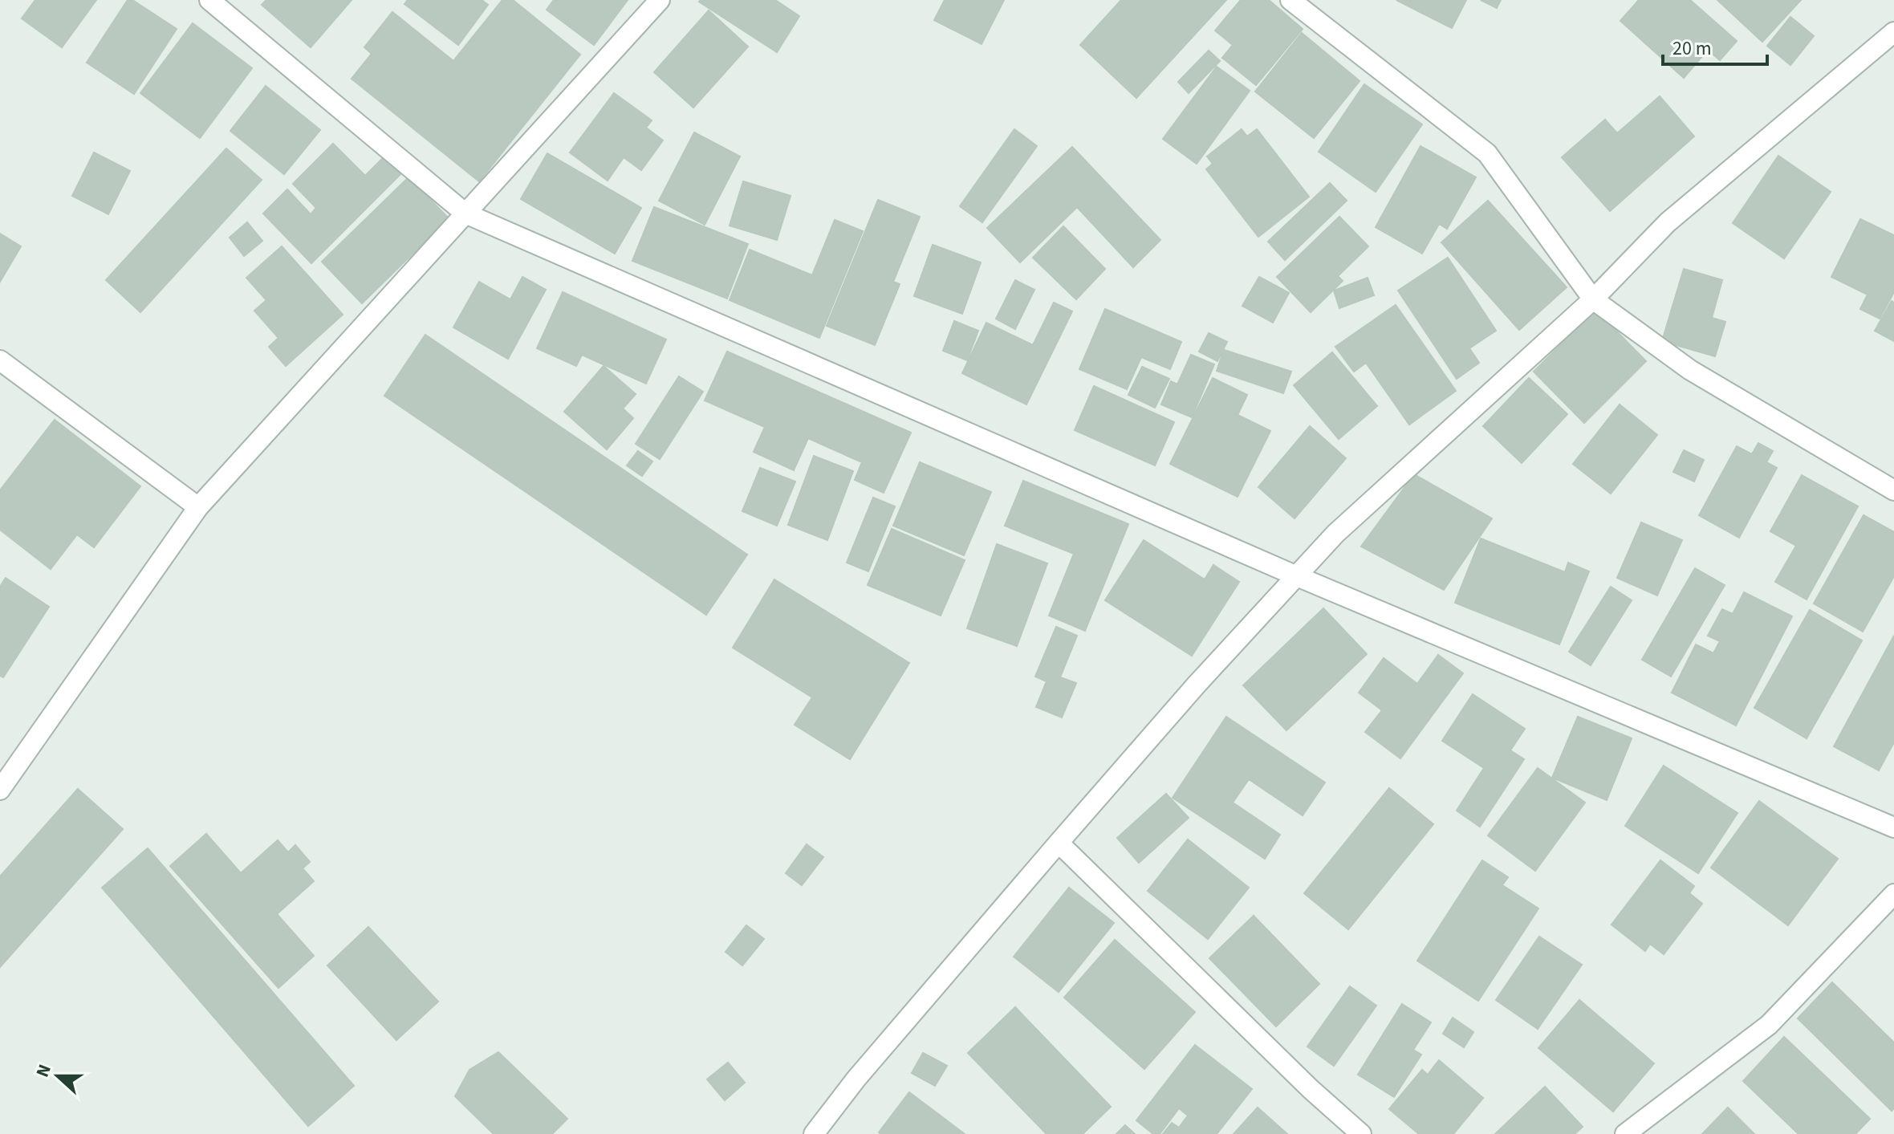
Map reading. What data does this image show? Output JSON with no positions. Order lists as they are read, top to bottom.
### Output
{
  "scale_bar": "20 m",
  "north": "left"
}
